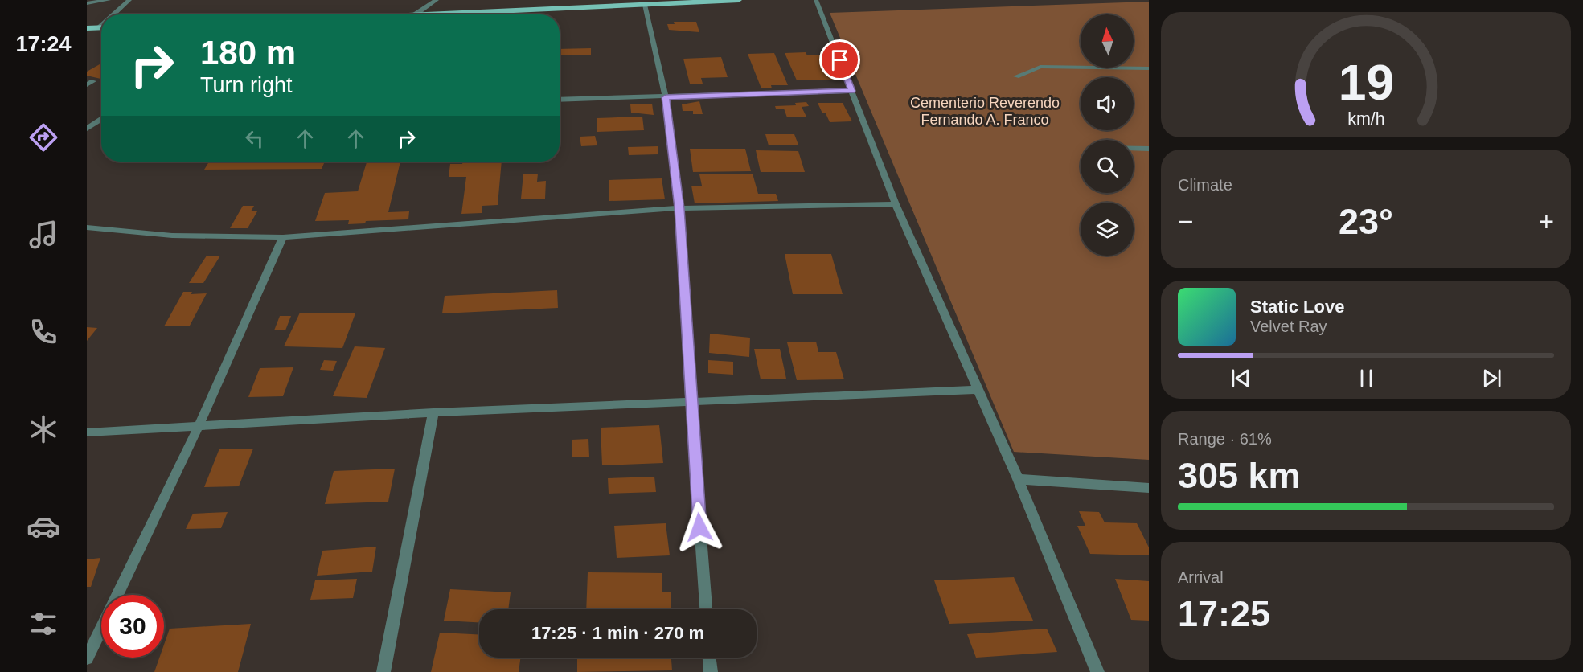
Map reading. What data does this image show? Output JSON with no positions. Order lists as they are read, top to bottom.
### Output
{
  "parks": ["Cementerio Reverendo Fernando A. Franco"],
  "north": "top",
  "page": {
    "tabs": "17:24",
    "turn": ["180 m", "Turn right"],
    "tile": [
      "Climate",
      ["Range · 61%", "305 km"],
      ["Arrival", "17:25"]
    ],
    "heat": ["−", "23°", "+"],
    "song": ["Static Love", "Velvet Ray"],
    "limit": "30",
    "trip": "17:25 · 1 min · 270 m",
    "gauge": ["19", "km/h"]
  }
}
